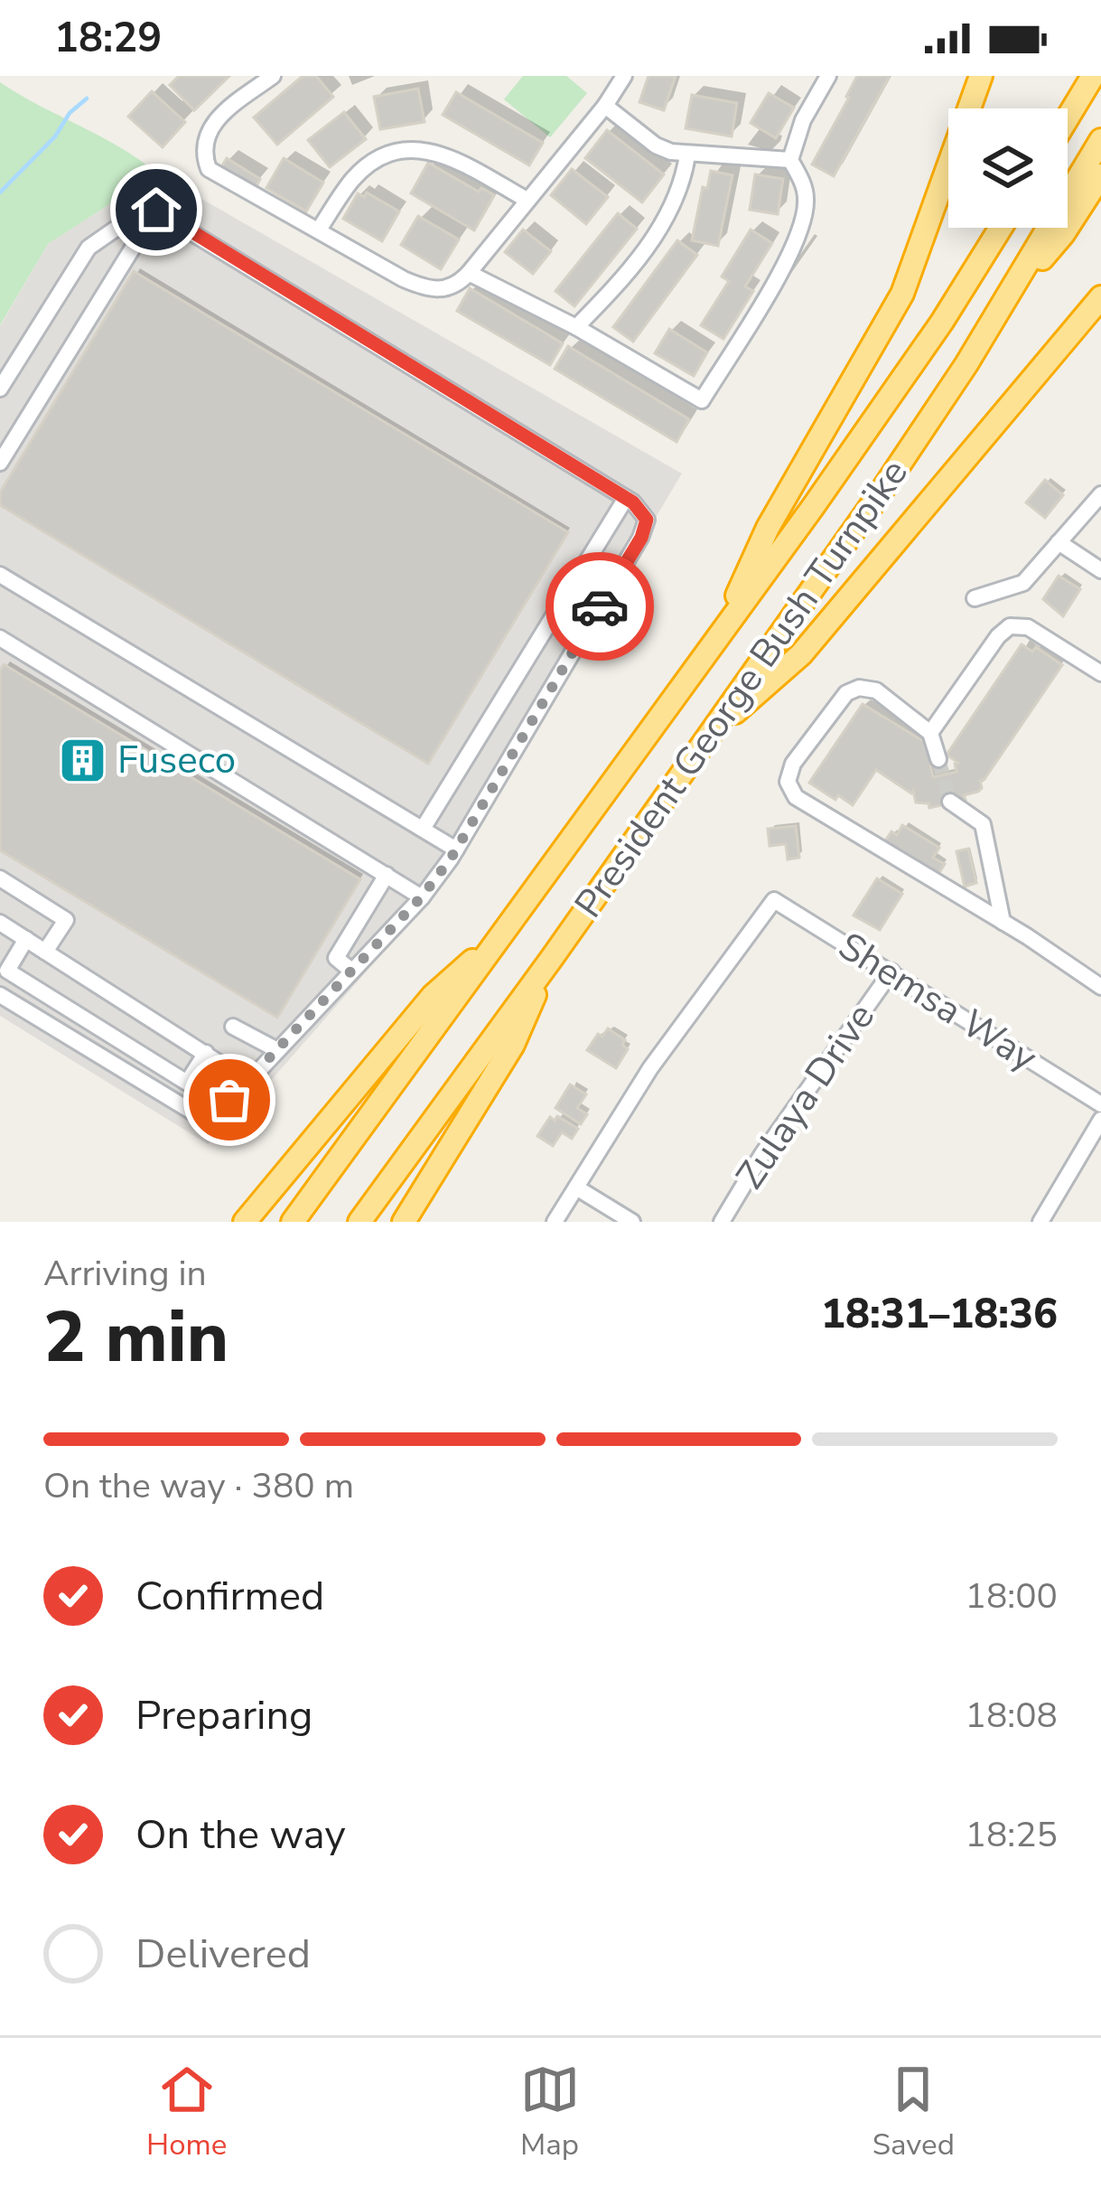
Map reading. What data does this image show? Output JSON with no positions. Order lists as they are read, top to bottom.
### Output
{
  "streets": {
    "highway": ["President George Bush Turnpike"],
    "street": ["Shemsa Way", "Zulaya Drive"]
  },
  "crossings": [
    ["Shemsa Way", "Zulaya Drive"]
  ],
  "places": {
    "building": ["Fuseco"]
  },
  "page": {
    "status": "18:29",
    "heading": ["2 min", "Arriving in", "18:31–18:36"],
    "bar": "On the way · 380 m",
    "list": [
      ["Confirmed", "18:00"],
      ["Preparing", "18:08"],
      ["On the way", "18:25"],
      "Delivered"
    ],
    "tabs": ["Home", "Map", "Saved"]
  }
}
